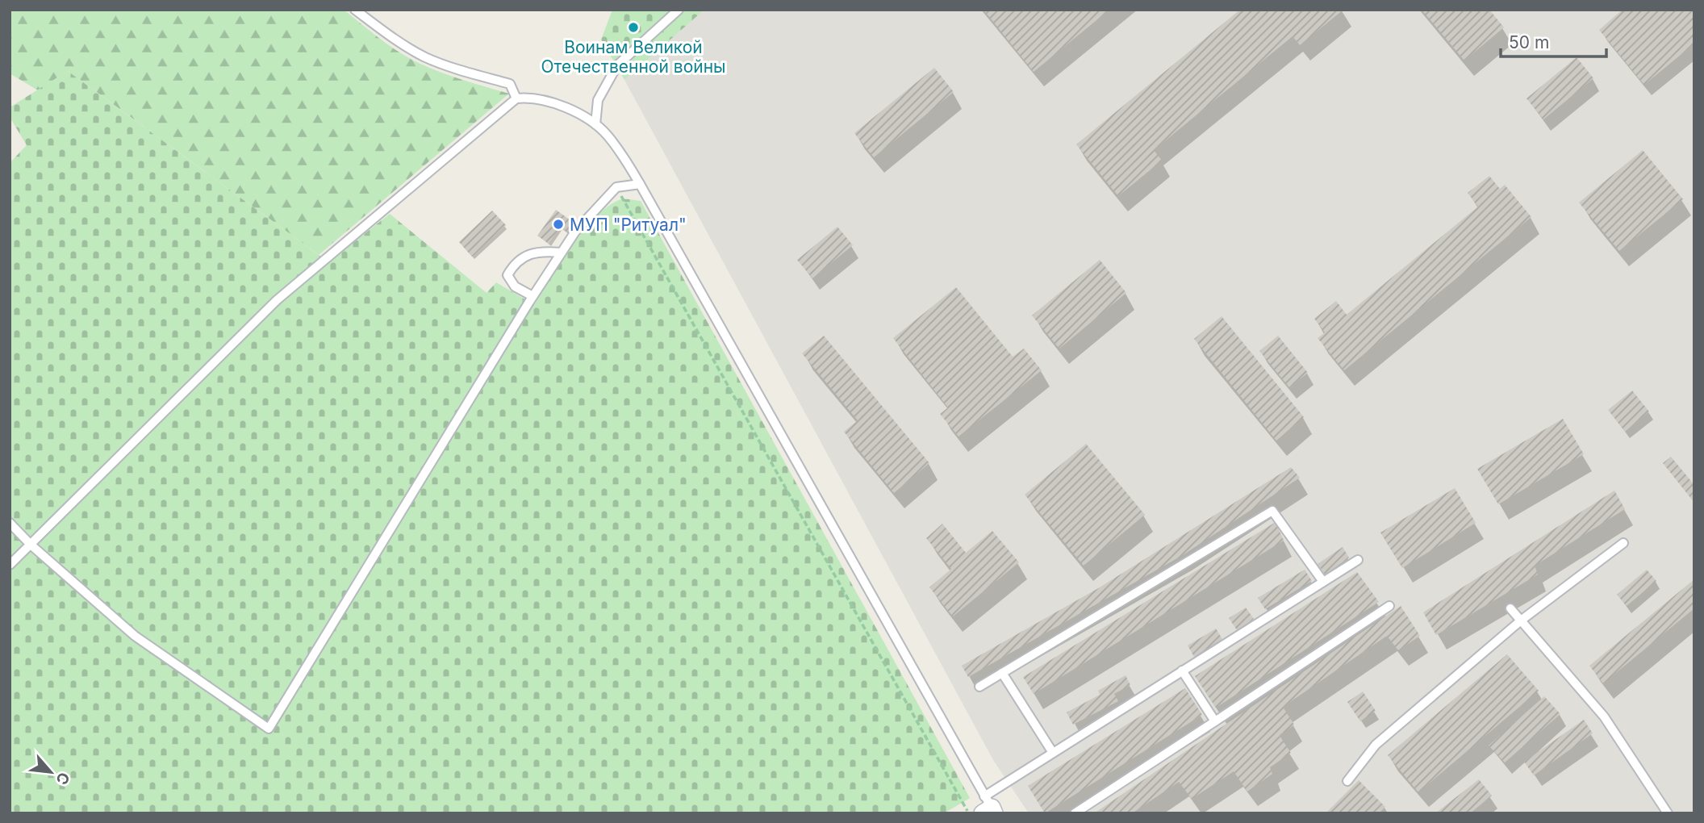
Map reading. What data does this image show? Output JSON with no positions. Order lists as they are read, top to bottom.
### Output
{
  "places": ["Воинам Великой Отечественной войны", "МУП \"Ритуал\""],
  "scale_bar": "50 m",
  "north": "bottom right"
}
